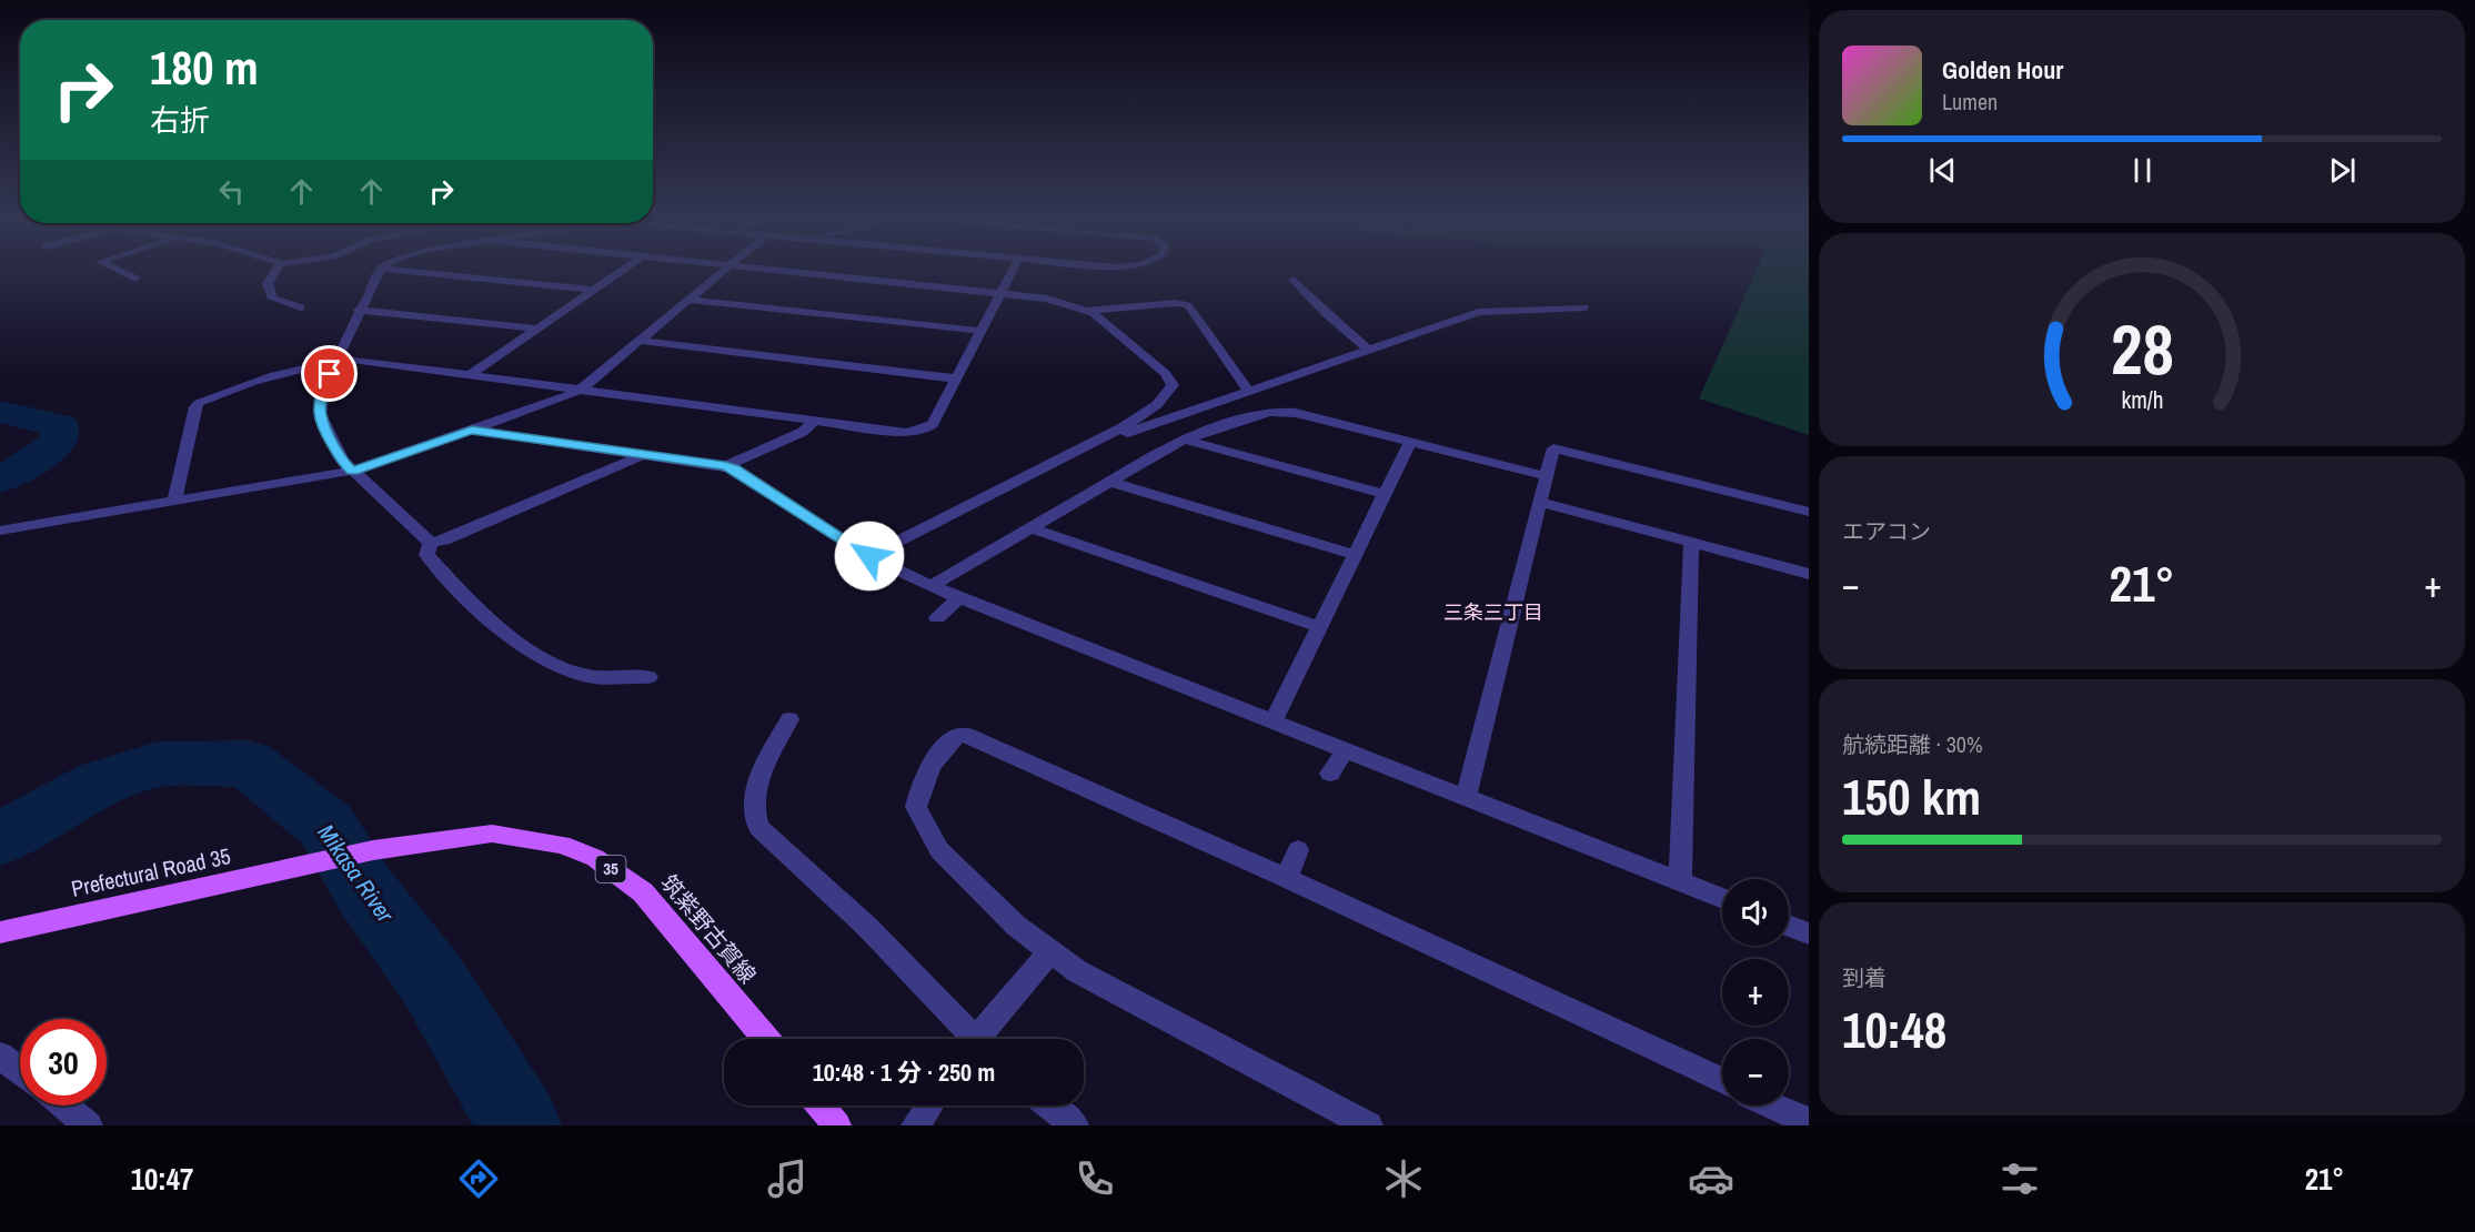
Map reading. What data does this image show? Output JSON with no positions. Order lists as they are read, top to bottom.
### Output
{
  "streets": {
    "main road": ["35", "Prefectural Road 35", "筑紫野古賀線"]
  },
  "crossings": [
    ["Prefectural Road 35", "筑紫野古賀線"]
  ],
  "districts": ["三条三丁目"],
  "water": ["Mikasa River"],
  "page": {
    "turn": ["180 m", "右折"],
    "song": ["Golden Hour", "Lumen"],
    "tile": [
      "エアコン",
      ["航続距離 · 30%", "150 km"],
      ["到着", "10:48"]
    ],
    "heat": ["−", "21°", "+"],
    "map_buttons": ["+", "−"],
    "limit": "30",
    "trip": "10:48 · 1 分 · 250 m",
    "tabs": ["10:47", "21°"],
    "gauge": ["28", "km/h"]
  }
}
